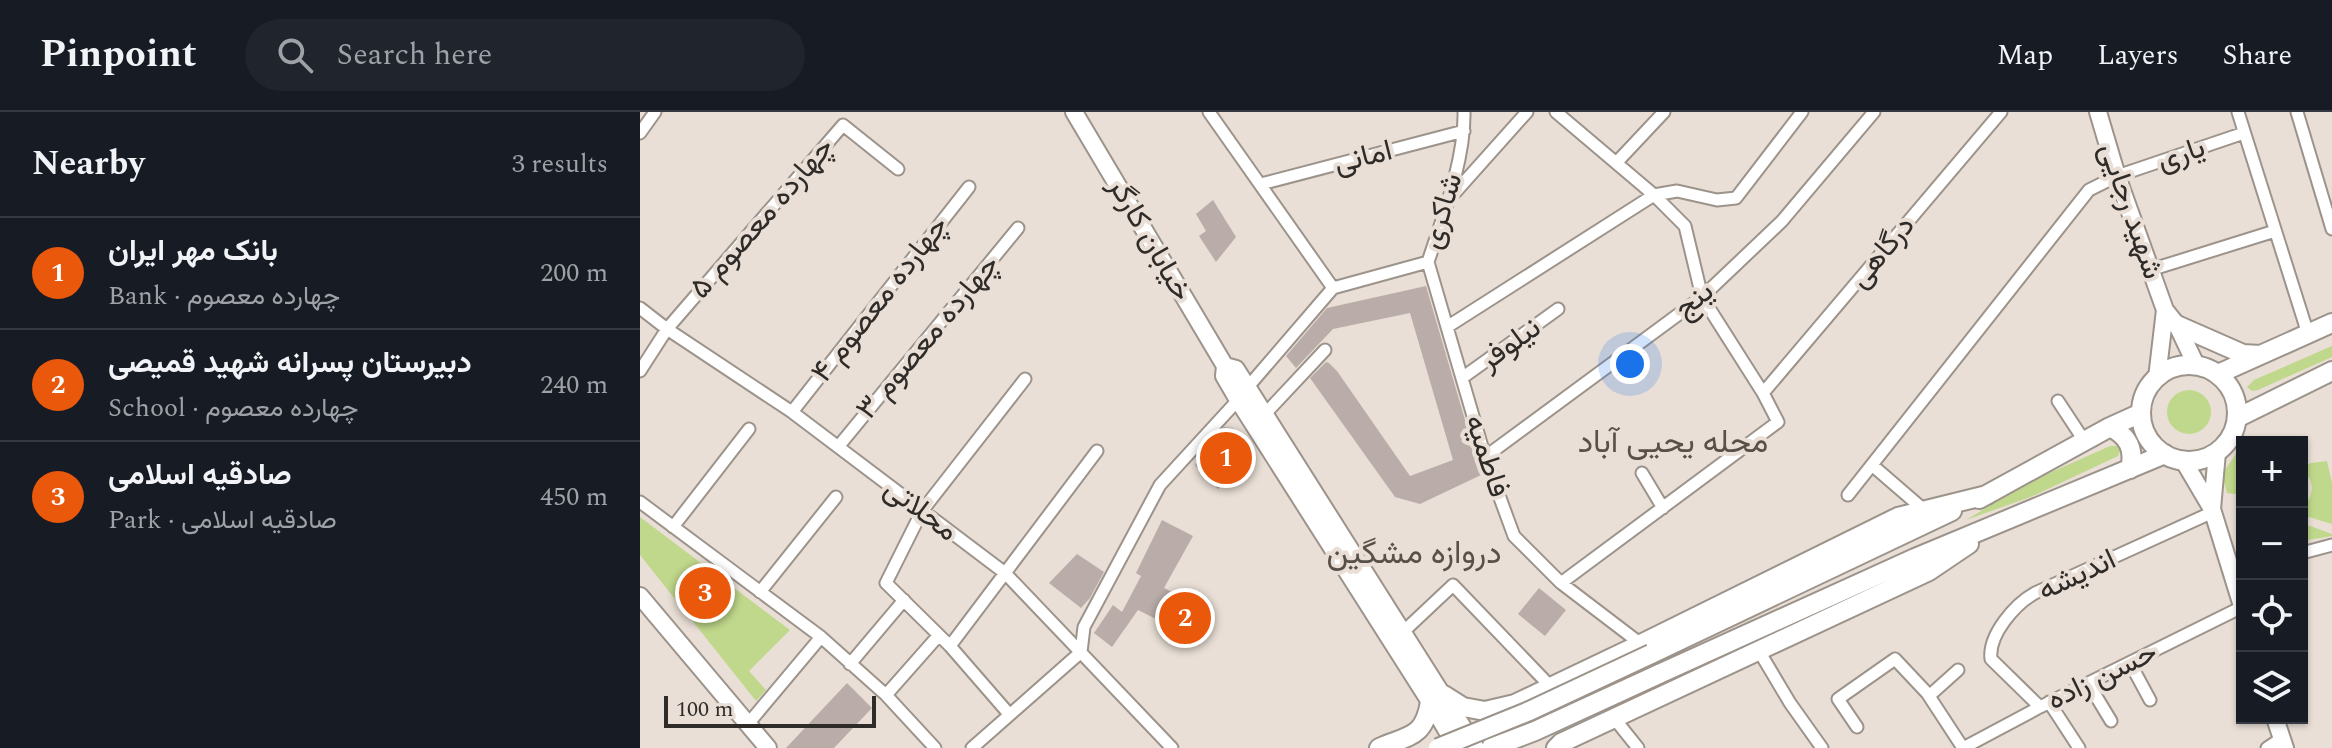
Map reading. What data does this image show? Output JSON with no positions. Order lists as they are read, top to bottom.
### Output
{
  "streets": {
    "main road": ["شهید رجایی", "خیابان کارگر"],
    "street": [
      "یاری",
      "امانی",
      "شاکری",
      "چهارده معصوم ۵",
      "درگاهی",
      "چهارده معصوم ۴",
      "ینج",
      "چهارده معصوم ۳",
      "نیلوفر",
      "فاطمیه",
      "محلاتی",
      "اندیشه",
      "حسن زاده"
    ]
  },
  "crossings": [
    ["یاری", "شهید رجایی"],
    ["امانی", "شاکری"],
    ["شاکری", "فاطمیه"],
    ["چهارده معصوم ۵", "محلاتی"],
    ["چهارده معصوم ۴", "محلاتی"],
    ["ینج", "فاطمیه"],
    ["چهارده معصوم ۳", "محلاتی"],
    ["نیلوفر", "فاطمیه"],
    ["اندیشه", "حسن زاده"]
  ],
  "districts": ["محله یحیی آباد", "دروازه مشگین"],
  "scale_bar": "100 m",
  "page": {
    "header": "Pinpoint",
    "search": "Search here",
    "nav": ["Map", "Layers", "Share"],
    "heading": ["Nearby", "3 results"],
    "list": [
      {
        "mark": "1",
        "name": "بانک مهر ایران",
        "note": "Bank · چهارده معصوم",
        "value": "200 m"
      },
      {
        "mark": "2",
        "name": "دبیرستان پسرانه شهید قمیصی",
        "note": "School · چهارده معصوم",
        "value": "240 m"
      },
      {
        "mark": "3",
        "name": "صادقیه اسلامی",
        "note": "Park · صادقیه اسلامی",
        "value": "450 m"
      }
    ],
    "pins": ["1", "3", "2"],
    "map_buttons": ["+", "−"],
    "scale": "100 m"
  }
}
